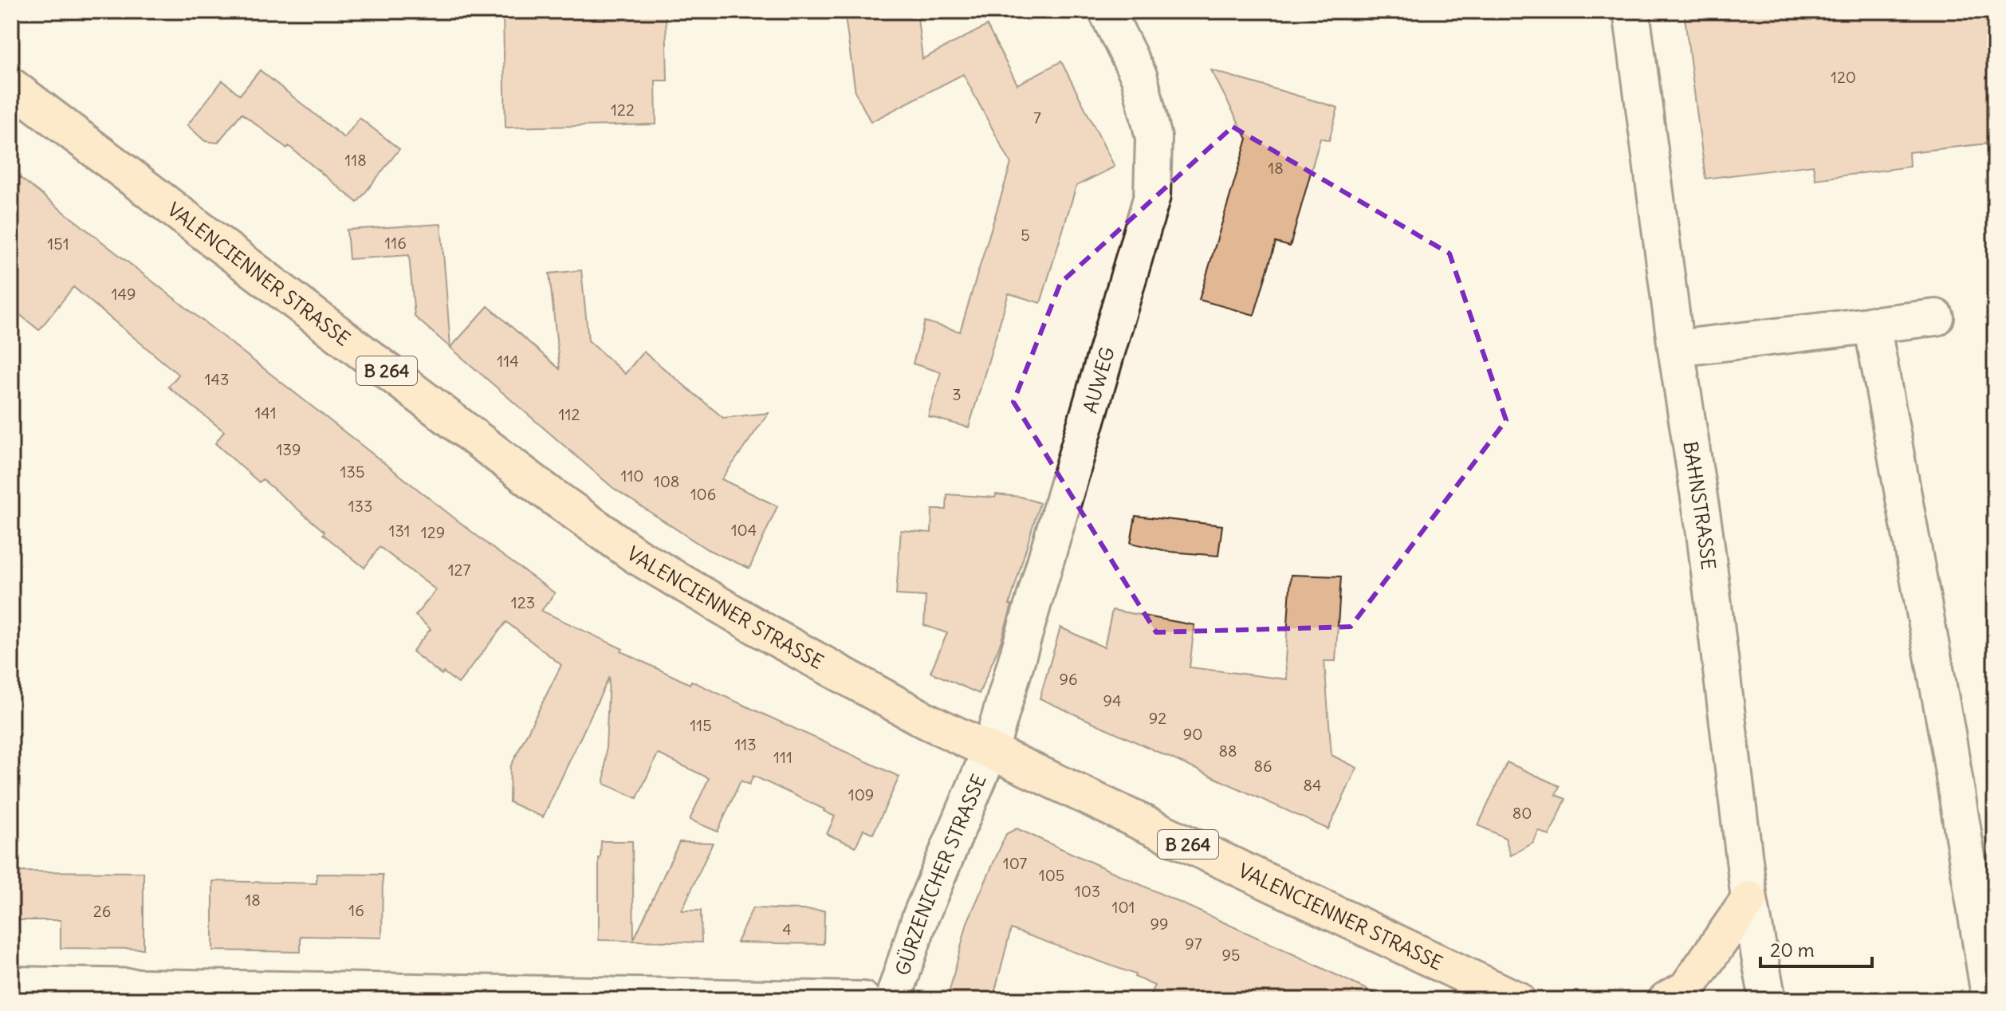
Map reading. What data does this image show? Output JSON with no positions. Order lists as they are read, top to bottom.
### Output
{
  "streets": {
    "main road": ["VALENCIENNER STRASSE", "B 264"],
    "street": ["AUWEG", "BAHNSTRASSE", "GÜRZENICHER STRASSE"]
  },
  "crossings": [
    ["VALENCIENNER STRASSE", "AUWEG"],
    ["VALENCIENNER STRASSE", "GÜRZENICHER STRASSE"],
    ["AUWEG", "GÜRZENICHER STRASSE"]
  ],
  "house_numbers": [
    "120",
    "122",
    "7",
    "118",
    "18",
    "5",
    "116",
    "151",
    "149",
    "114",
    "143",
    "3",
    "141",
    "112",
    "139",
    "135",
    "110",
    "108",
    "106",
    "133",
    "104",
    "131",
    "129",
    "127",
    "123",
    "96",
    "94",
    "92",
    "115",
    "90",
    "113",
    "88",
    "111",
    "86",
    "84",
    "109",
    "80",
    "107",
    "105",
    "103",
    "18",
    "101",
    "16",
    "26",
    "99",
    "4",
    "97",
    "95"
  ],
  "scale_bar": "20 m"
}
